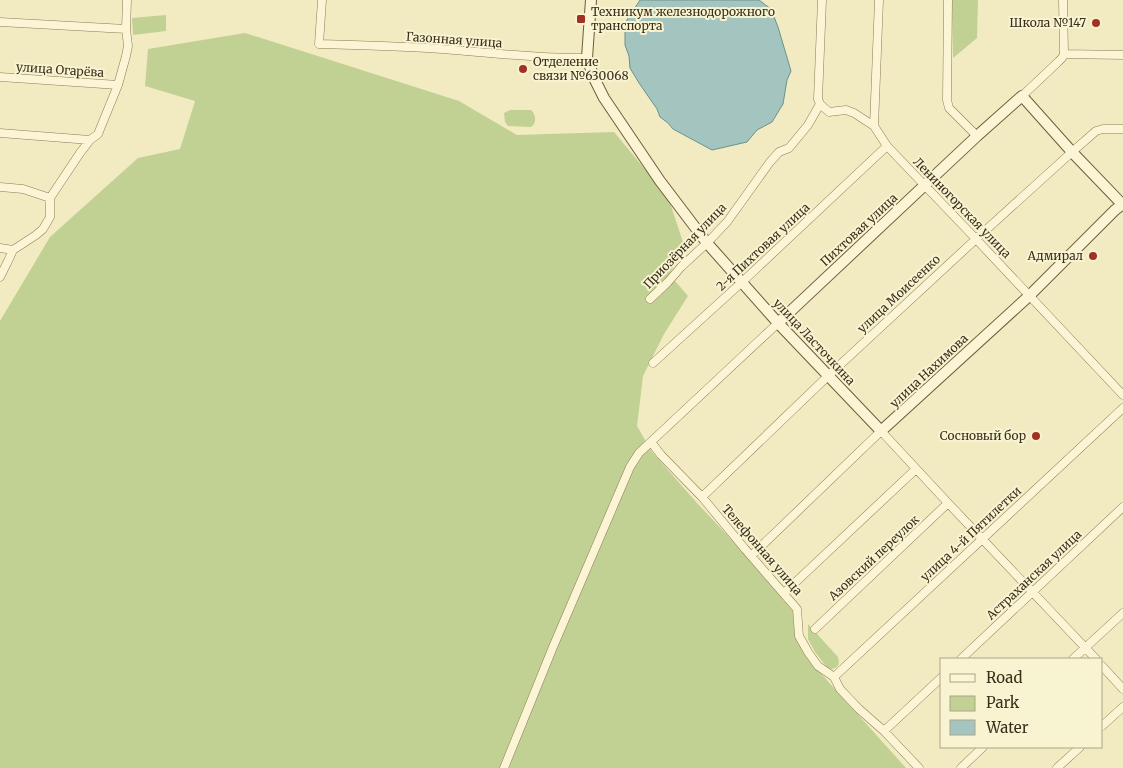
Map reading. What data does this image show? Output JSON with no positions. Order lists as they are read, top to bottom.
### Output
{
  "streets": {
    "street": [
      "Газонная улица",
      "улица Огарёва",
      "Лениногорская улица",
      "Пихтовая улица",
      "Приозёрная улица",
      "2-я Пихтовая улица",
      "улица Моисеенко",
      "улица Ласточкина",
      "улица Нахимова",
      "улица 4-й Пятилетки",
      "Телефонная улица",
      "Азовский переулок",
      "Астраханская улица"
    ]
  },
  "crossings": [
    ["Газонная улица", "улица Ласточкина"],
    ["Лениногорская улица", "Пихтовая улица"],
    ["Лениногорская улица", "2-я Пихтовая улица"],
    ["Лениногорская улица", "улица Моисеенко"],
    ["Лениногорская улица", "улица Нахимова"],
    ["Пихтовая улица", "улица Ласточкина"],
    ["Пихтовая улица", "Телефонная улица"],
    ["Приозёрная улица", "улица Ласточкина"],
    ["2-я Пихтовая улица", "улица Ласточкина"],
    ["улица Моисеенко", "улица Ласточкина"],
    ["улица Моисеенко", "Телефонная улица"],
    ["улица Ласточкина", "улица Нахимова"],
    ["улица Ласточкина", "улица 4-й Пятилетки"],
    ["улица Ласточкина", "Азовский переулок"],
    ["улица Ласточкина", "Астраханская улица"],
    ["улица Нахимова", "Телефонная улица"],
    ["улица 4-й Пятилетки", "Телефонная улица"]
  ],
  "places": {
    "transit": ["Техникум железнодорожного транспорта"],
    "other": [
      "Школа №147",
      "Отделение связи №630068",
      "Адмирал",
      "Сосновый бор"
    ]
  },
  "legend": ["Road", "Park", "Water"]
}
